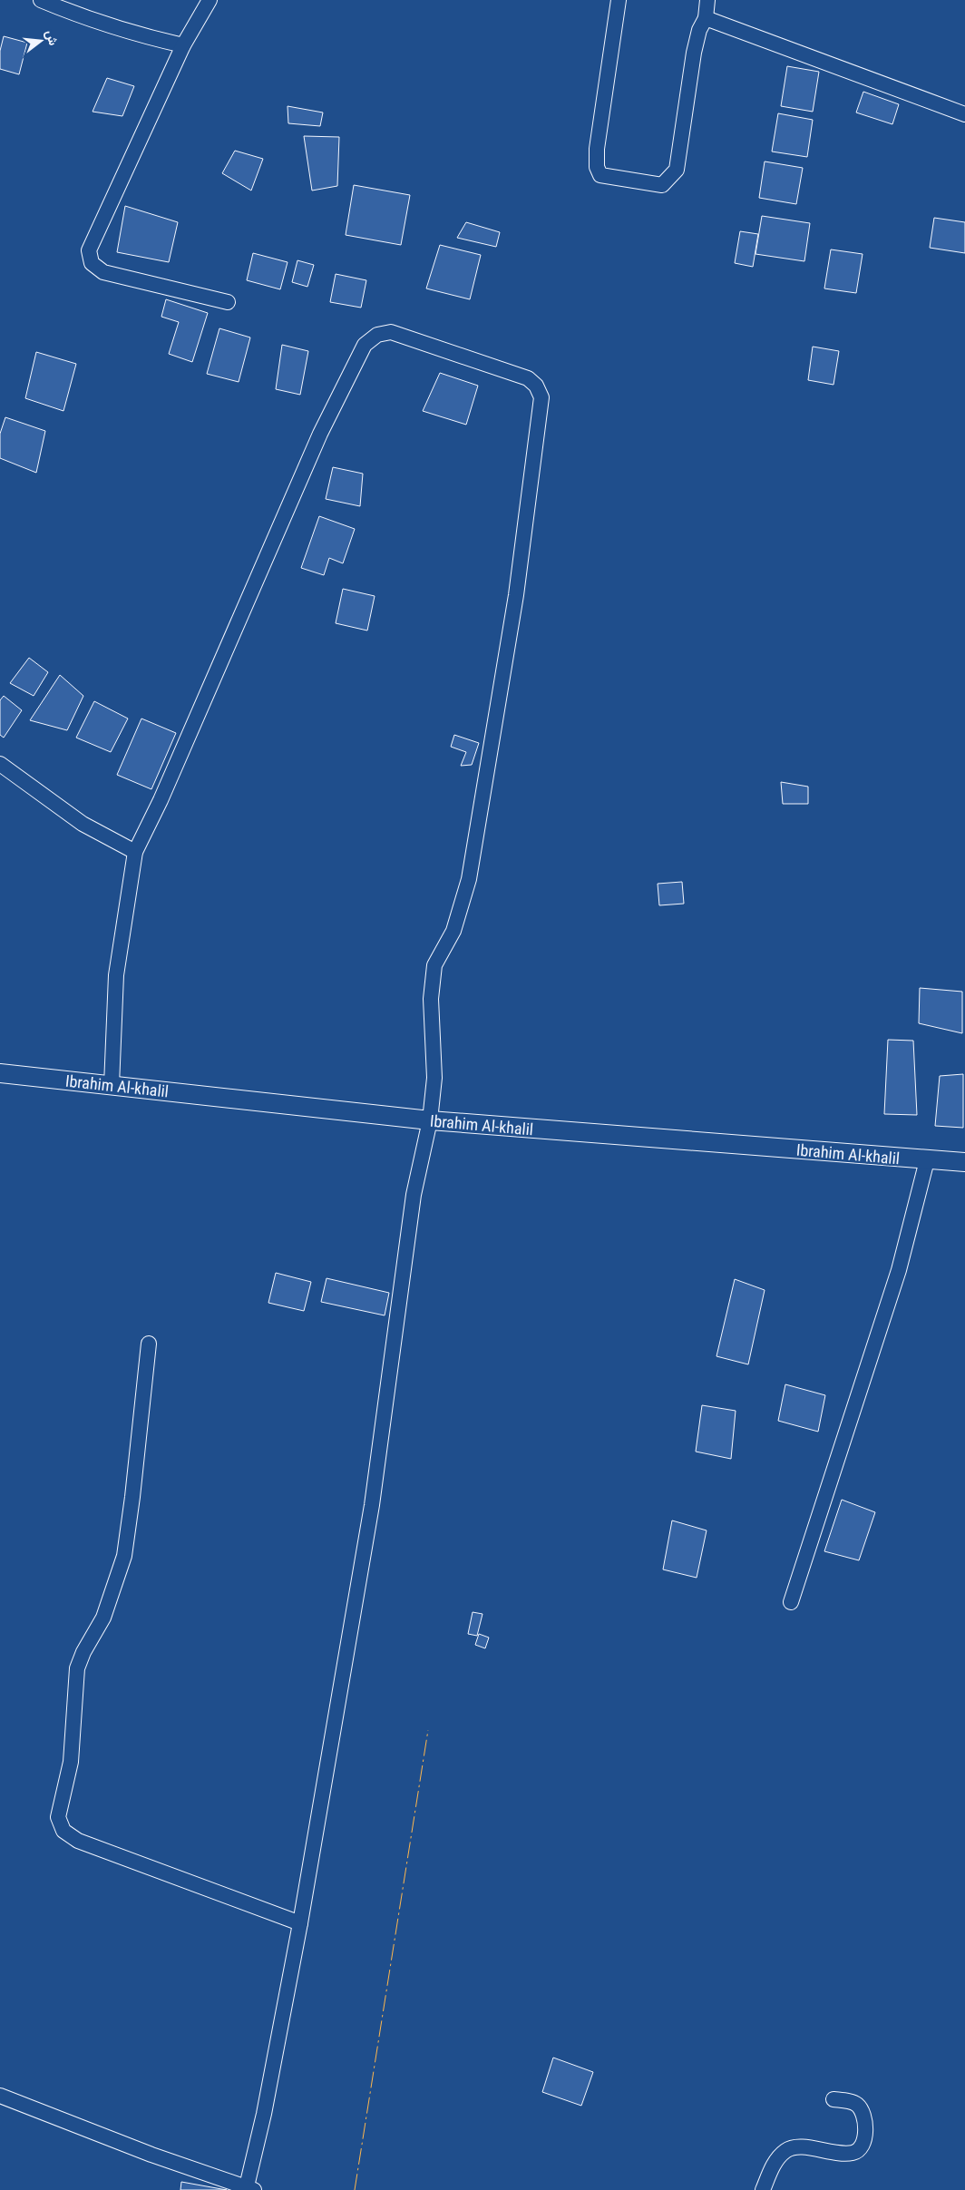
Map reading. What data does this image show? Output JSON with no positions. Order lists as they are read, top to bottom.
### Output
{
  "streets": {
    "street": ["Ibrahim Al-khalil"]
  },
  "north": "right"
}
